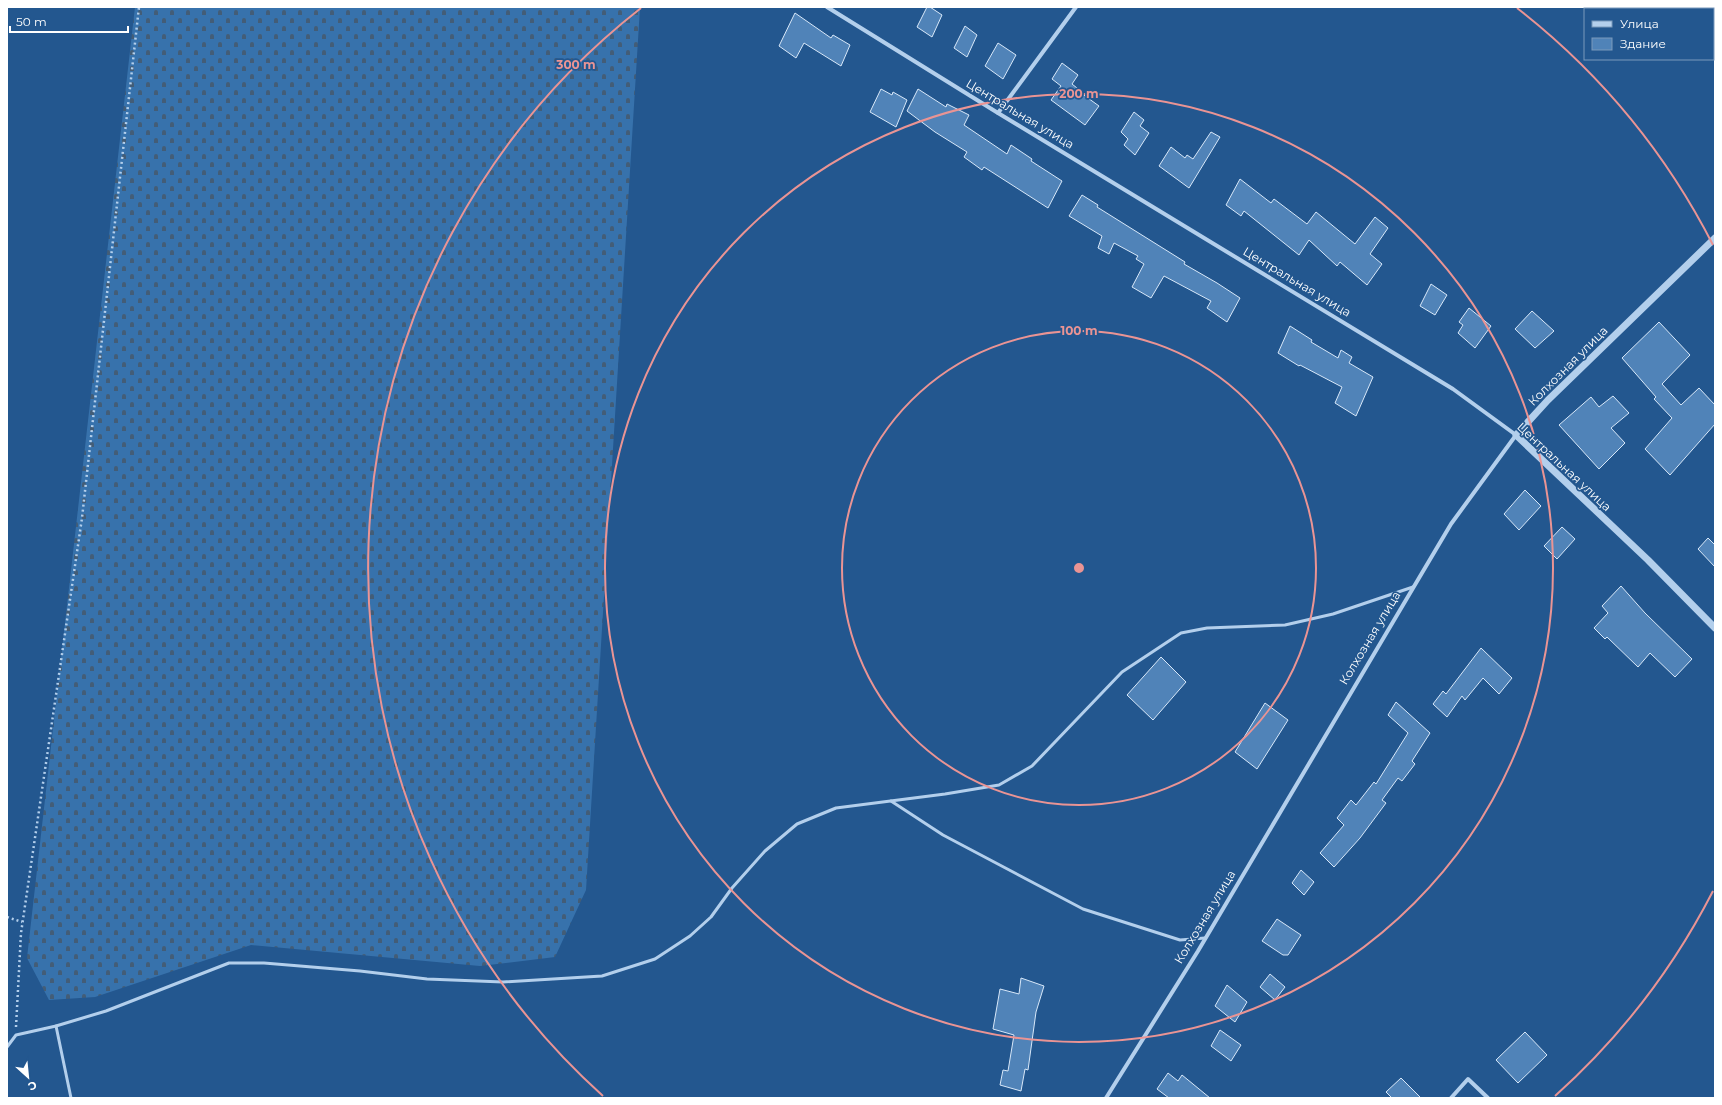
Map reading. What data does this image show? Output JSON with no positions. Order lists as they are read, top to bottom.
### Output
{
  "streets": {
    "street": ["Центральная улица", "Колхозная улица"]
  },
  "crossings": [
    ["Центральная улица", "Колхозная улица"]
  ],
  "legend": ["Улица", "Здание"],
  "scale_bar": "50 m",
  "north": "bottom right",
  "rings": ["300 m", "200 m", "100 m"]
}
